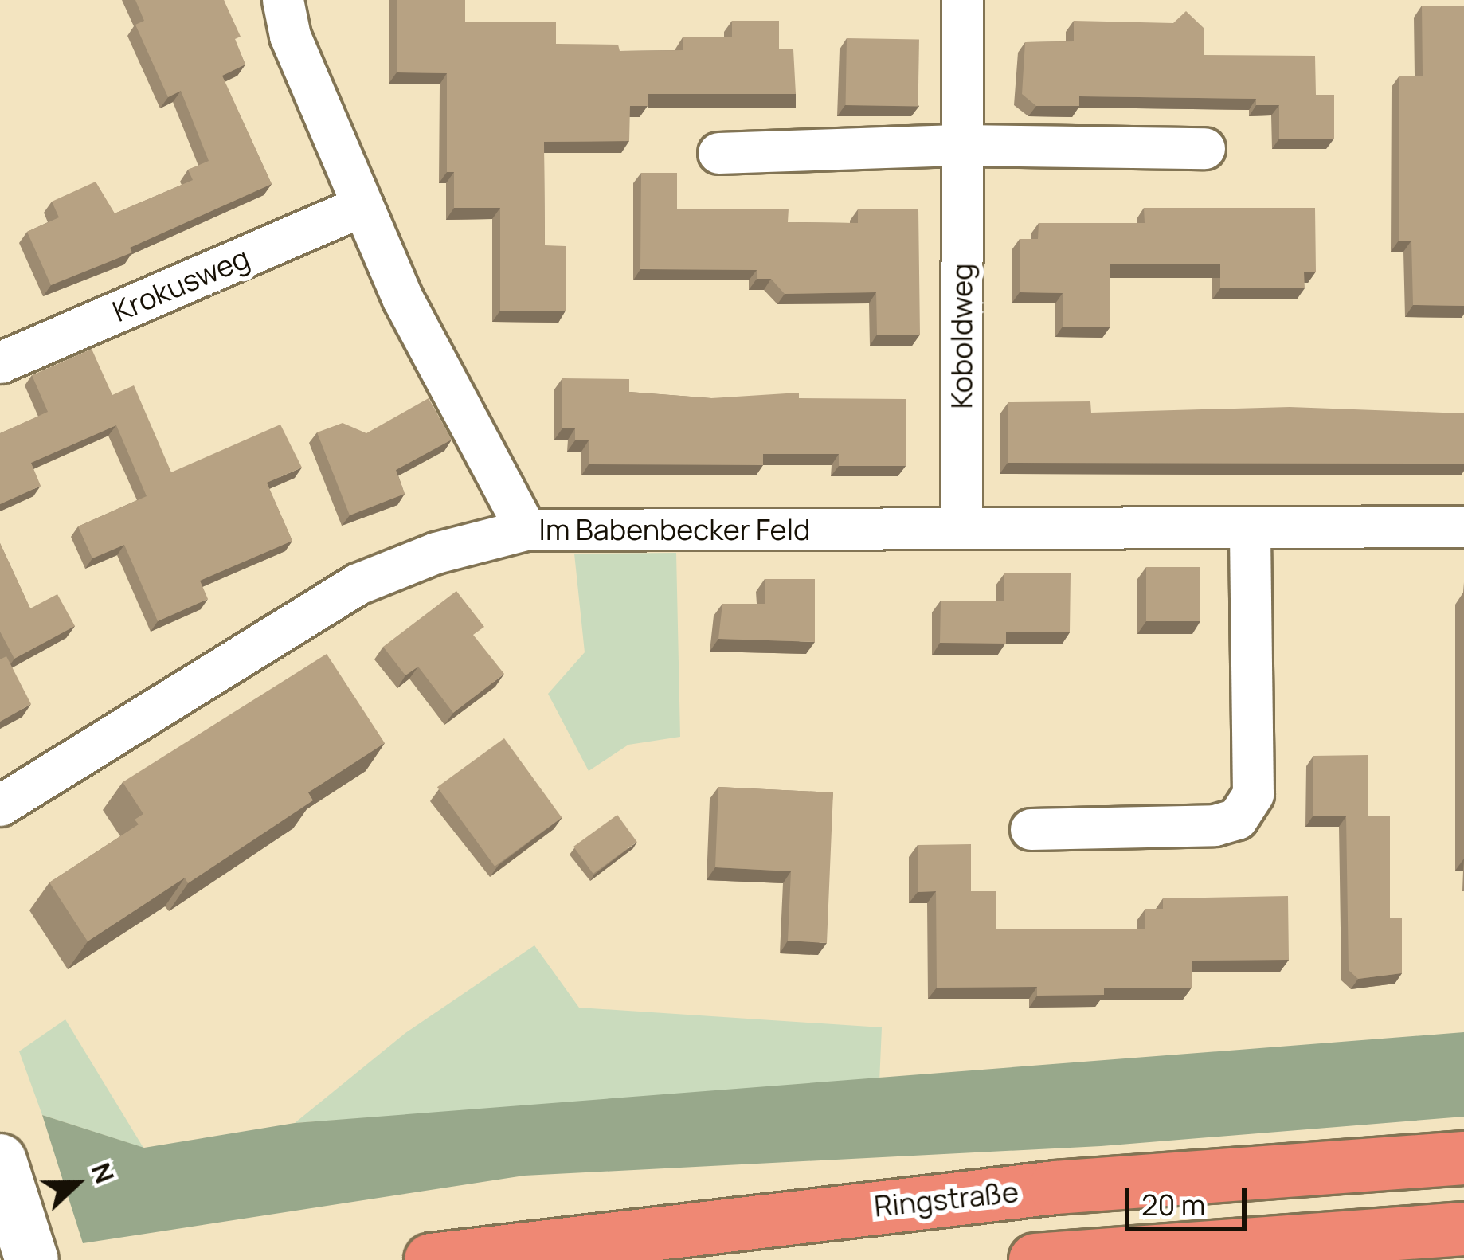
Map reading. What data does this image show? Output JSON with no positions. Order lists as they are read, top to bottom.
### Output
{
  "streets": {
    "highway": ["Ringstraße"],
    "street": ["Krokusweg", "Koboldweg", "Im Babenbecker Feld"]
  },
  "crossings": [
    ["Koboldweg", "Im Babenbecker Feld"]
  ],
  "scale_bar": "20 m",
  "north": "right"
}
